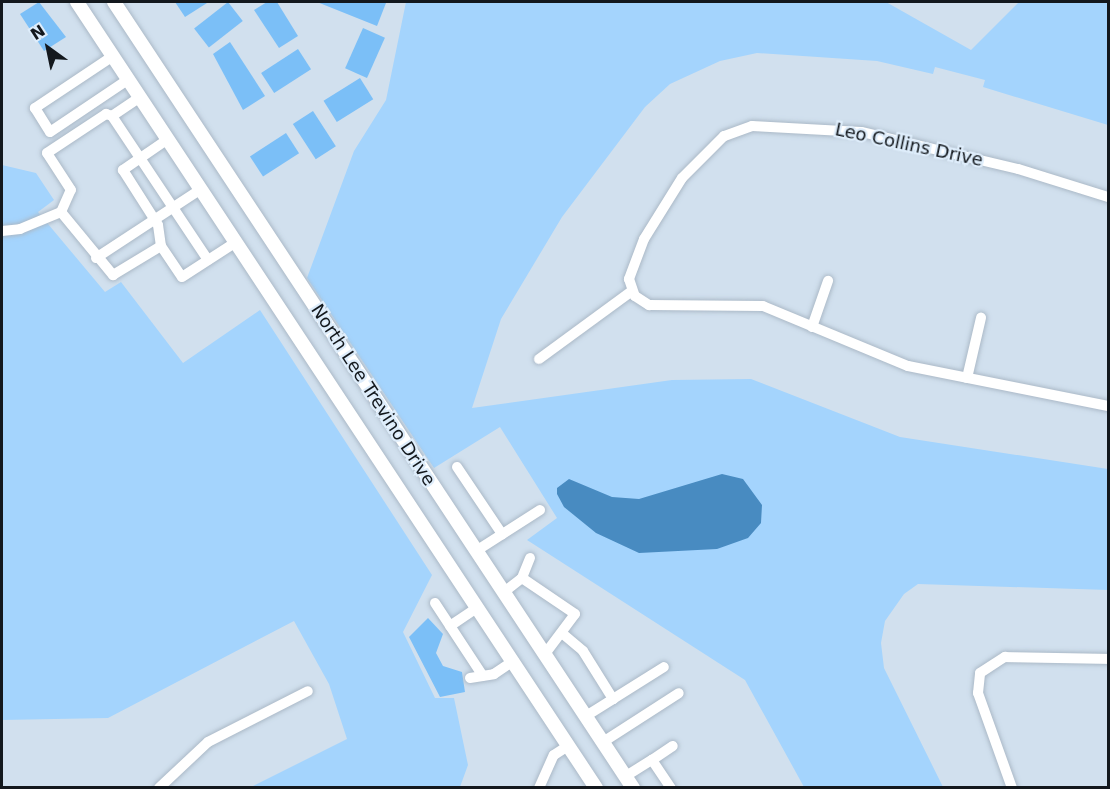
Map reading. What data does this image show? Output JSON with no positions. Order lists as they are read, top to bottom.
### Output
{
  "streets": {
    "main road": ["North Lee Trevino Drive"],
    "street": ["Leo Collins Drive"]
  },
  "north": "top left"
}
